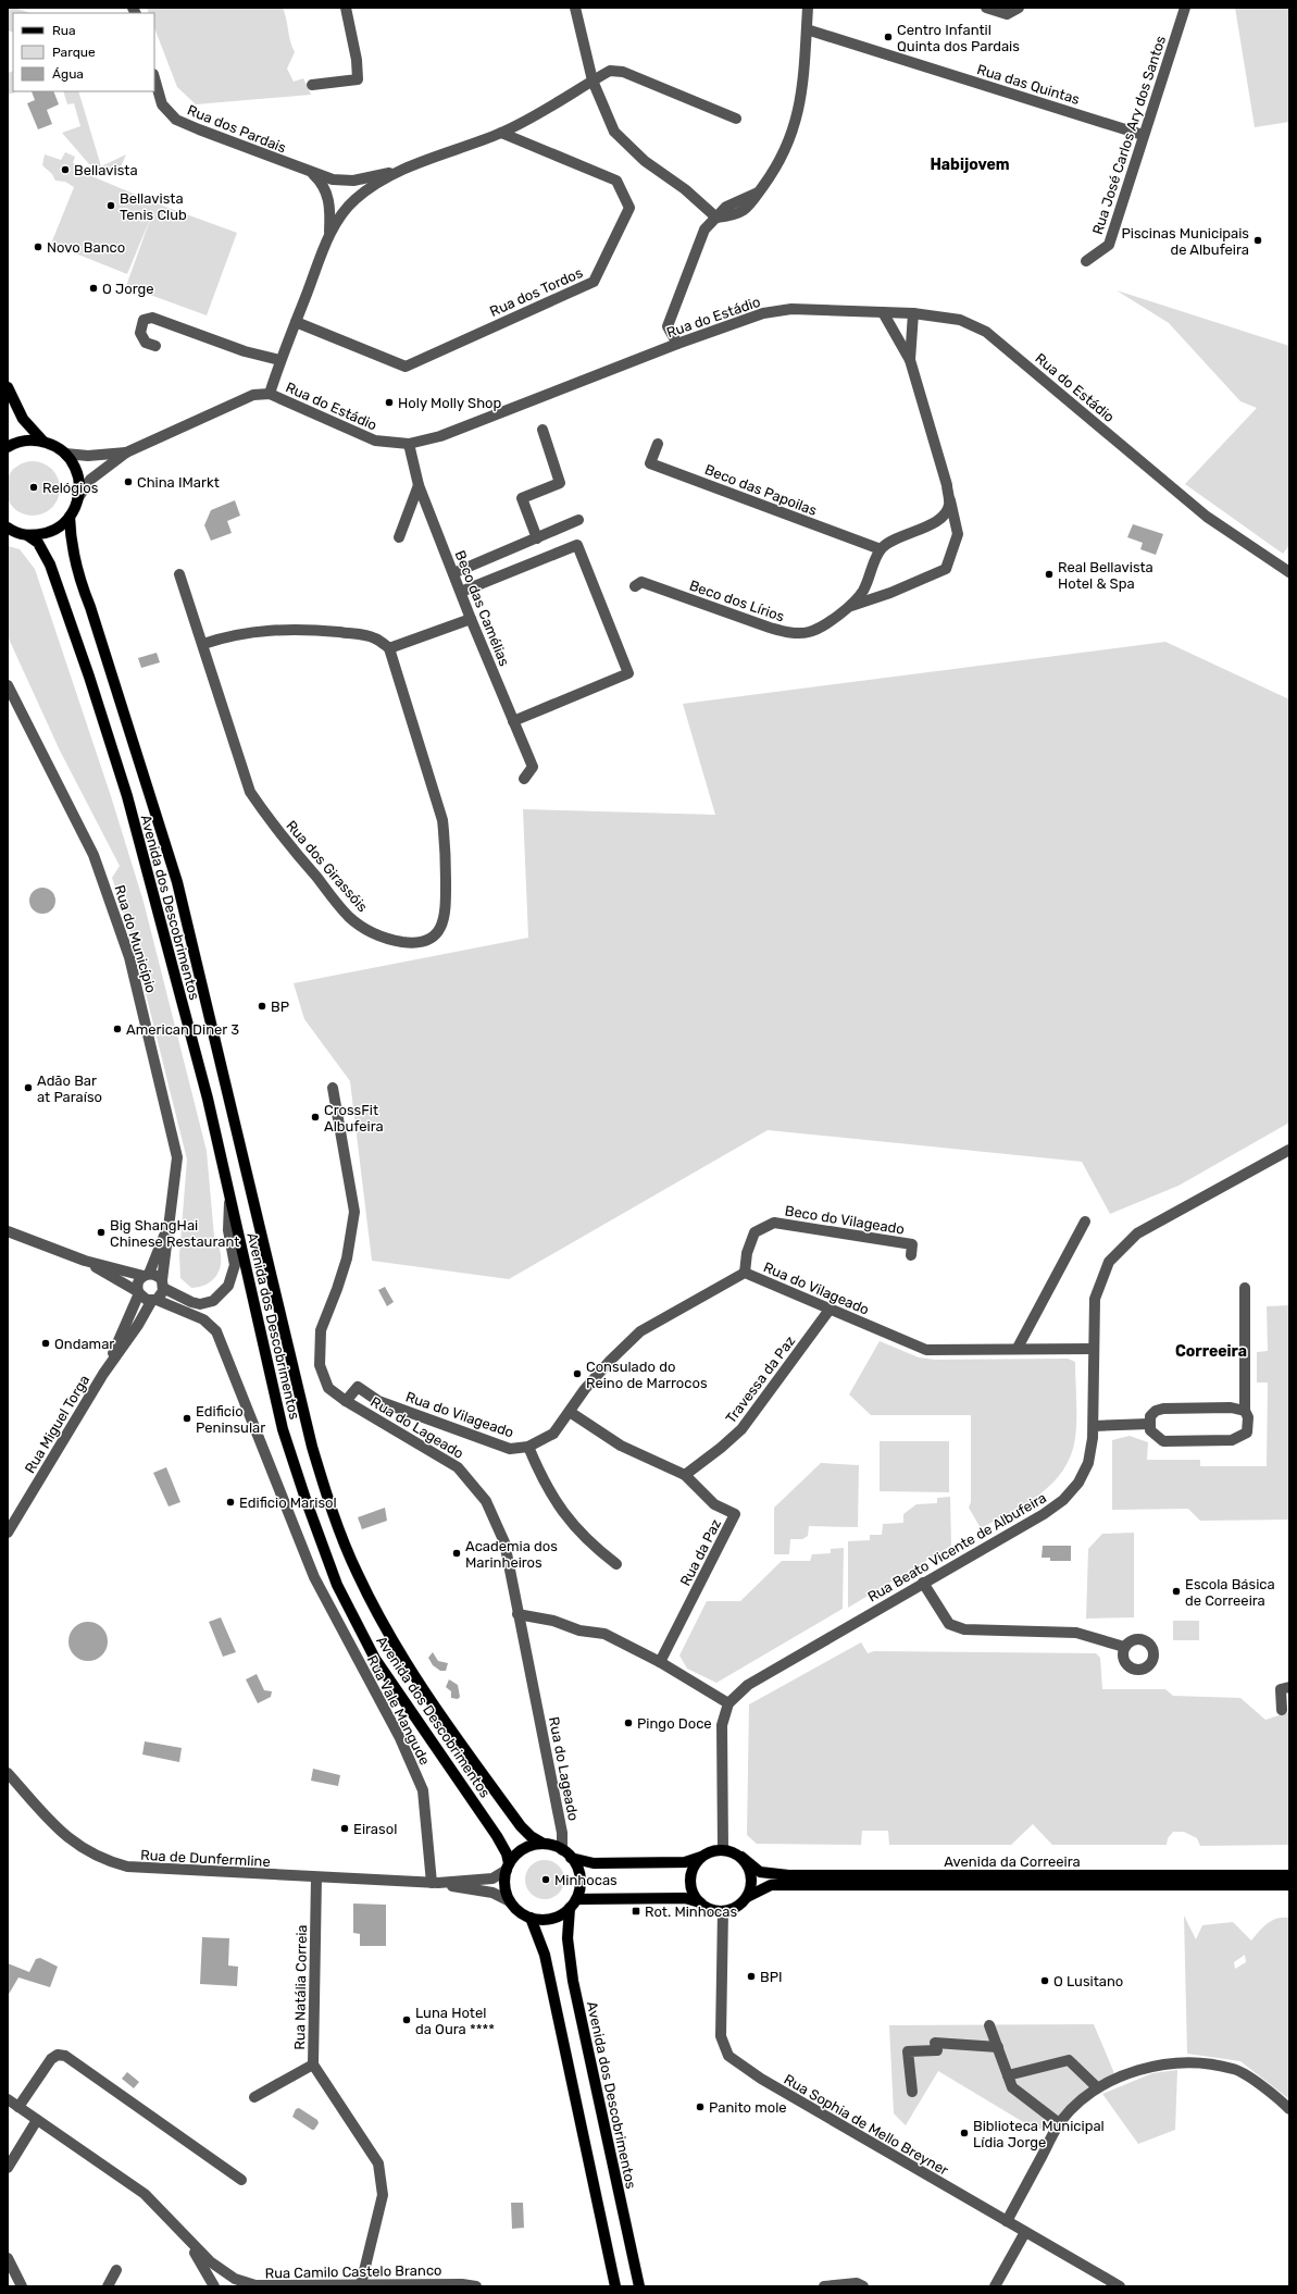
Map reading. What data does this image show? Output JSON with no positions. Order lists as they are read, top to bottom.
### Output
{
  "streets": {
    "main road": ["Avenida dos Descobrimentos", "Avenida da Correeira"],
    "street": [
      "Rua das Quintas",
      "Rua dos Pardais",
      "Rua José Carlos Ary dos Santos",
      "Rua dos Tordos",
      "Rua do Estádio",
      "Beco das Papoilas",
      "Beco dos Lírios",
      "Beco das Camélias",
      "Rua dos Girassóis",
      "Rua do Município",
      "Beco do Vilageado",
      "Rua do Vilageado",
      "Travessa da Paz",
      "Rua Miguel Torga",
      "Rua do Lageado",
      "Rua Beato Vicente de Albufeira",
      "Rua da Paz",
      "Rua Vale Mangude",
      "Rua de Dunfermline",
      "Rua Natália Correia",
      "Rua Sophia de Mello Breyner",
      "Rua Camilo Castelo Branco"
    ]
  },
  "crossings": [
    ["Rua das Quintas", "Rua José Carlos Ary dos Santos"],
    ["Rua do Estádio", "Beco das Camélias"],
    ["Avenida dos Descobrimentos", "Rua do Lageado"],
    ["Avenida dos Descobrimentos", "Rua de Dunfermline"],
    ["Beco do Vilageado", "Rua do Vilageado"],
    ["Rua do Vilageado", "Travessa da Paz"],
    ["Rua do Vilageado", "Rua do Lageado"],
    ["Rua do Vilageado", "Rua Beato Vicente de Albufeira"],
    ["Rua do Vilageado", "Rua da Paz"],
    ["Travessa da Paz", "Rua da Paz"],
    ["Rua do Lageado", "Rua de Dunfermline"],
    ["Rua Beato Vicente de Albufeira", "Avenida da Correeira"],
    ["Rua Beato Vicente de Albufeira", "Rua Sophia de Mello Breyner"],
    ["Rua Vale Mangude", "Rua de Dunfermline"],
    ["Rua de Dunfermline", "Rua Natália Correia"],
    ["Avenida da Correeira", "Rua Sophia de Mello Breyner"],
    ["Rua Natália Correia", "Rua Camilo Castelo Branco"]
  ],
  "districts": ["Habijovem", "Correeira"],
  "places": {
    "other": [
      "Centro Infantil Quinta dos Pardais",
      "Bellavista",
      "Bellavista Tenis Club",
      "Piscinas Municipais de Albufeira",
      "Novo Banco",
      "O Jorge",
      "Holy Molly Shop",
      "China IMarkt",
      "Relógios",
      "Real Bellavista Hotel & Spa",
      "BP",
      "American Diner 3",
      "Adão Bar at Paraíso",
      "CrossFit Albufeira",
      "Big ShangHai Chinese Restaurant",
      "Ondamar",
      "Consulado do Reino de Marrocos",
      "Edificio Peninsular",
      "Edificio Marisol",
      "Academia dos Marinheiros",
      "Escola Básica de Correeira",
      "Pingo Doce",
      "Eirasol",
      "Minhocas",
      "BPI",
      "O Lusitano",
      "Luna Hotel da Oura ****",
      "Panito mole",
      "Biblioteca Municipal Lídia Jorge"
    ],
    "transit": ["Rot. Minhocas"]
  },
  "legend": ["Rua", "Parque", "Água"]
}
